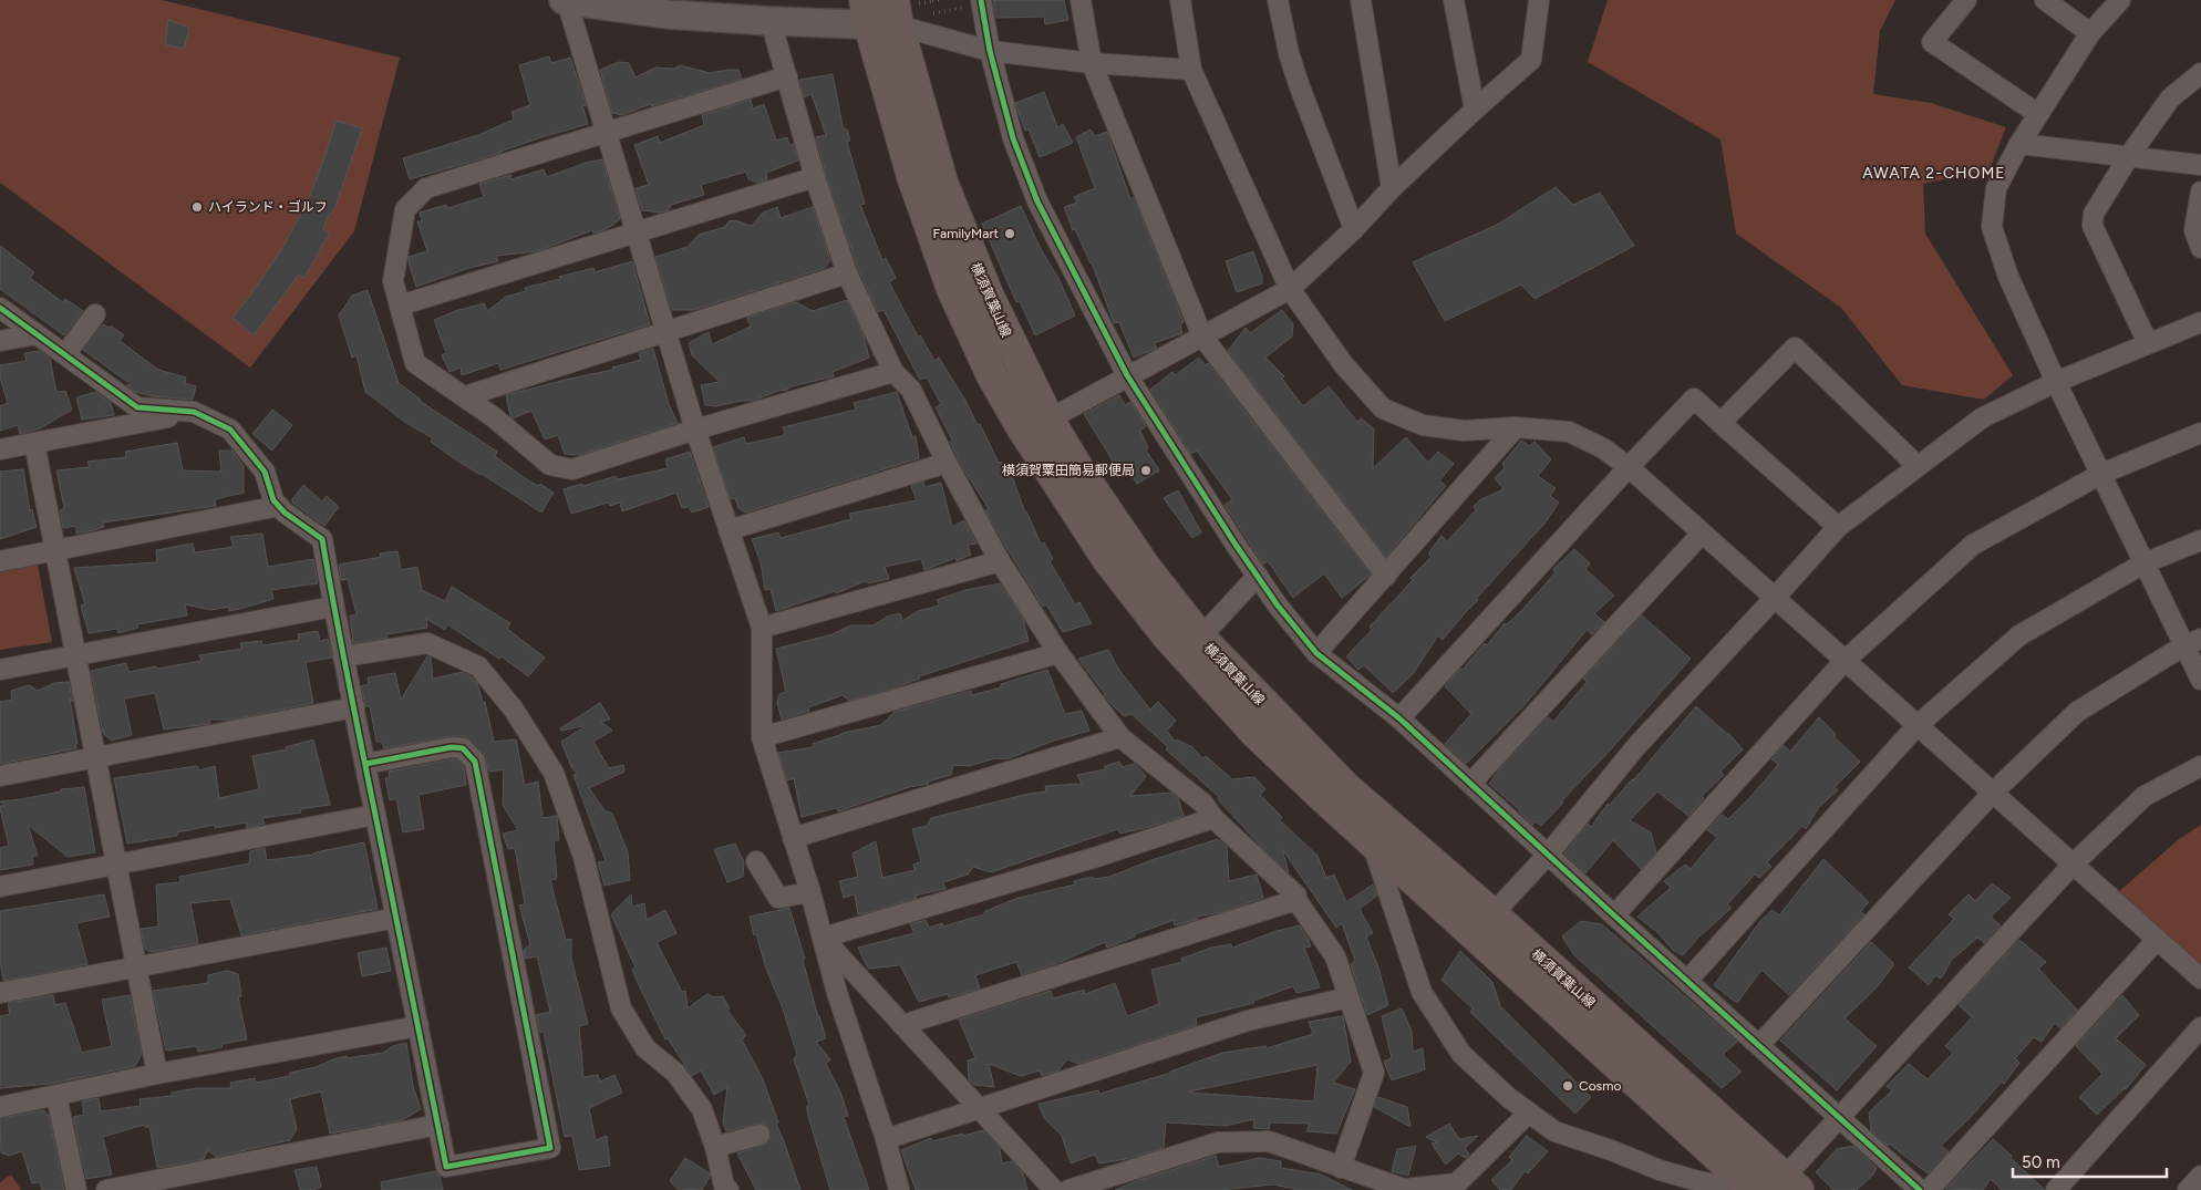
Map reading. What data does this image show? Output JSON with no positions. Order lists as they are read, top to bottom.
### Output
{
  "streets": {
    "main road": ["横須賀葉山線"]
  },
  "districts": ["AWATA 2-CHOME"],
  "places": [
    "ハイランド・ゴルフ",
    "FamilyMart",
    "横須賀粟田簡易郵便局",
    "Cosmo"
  ],
  "scale_bar": "50 m"
}
